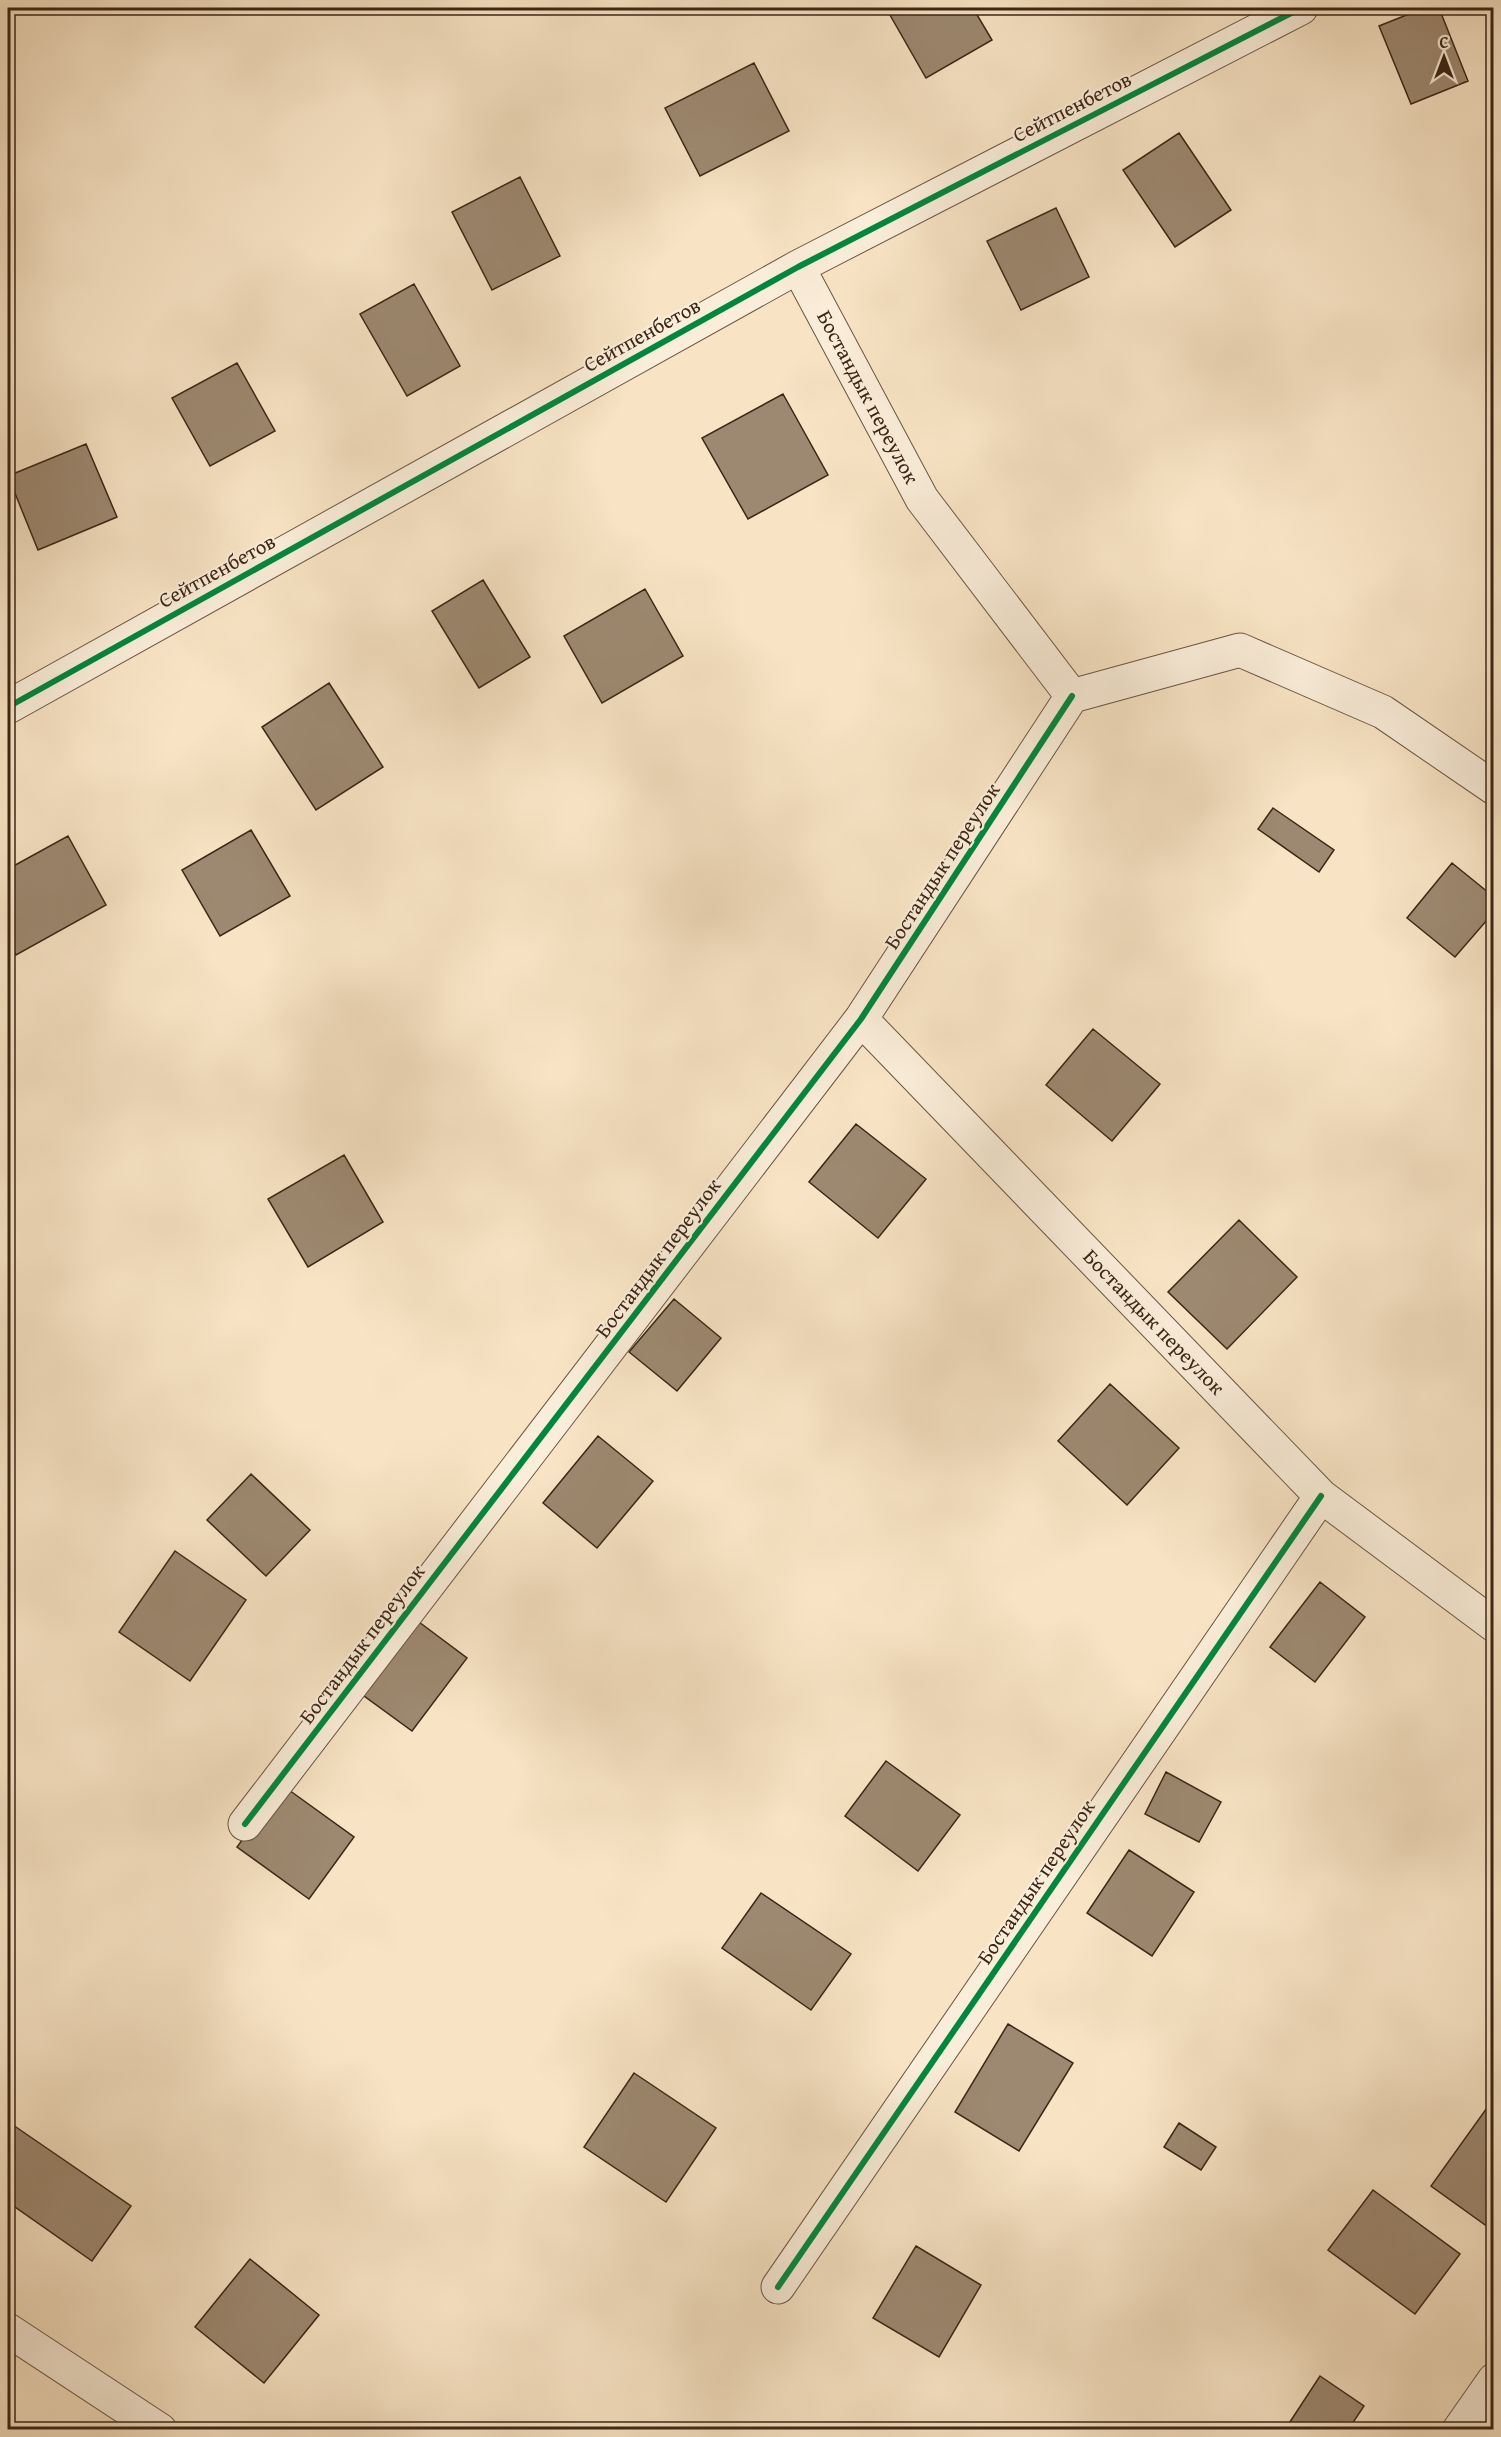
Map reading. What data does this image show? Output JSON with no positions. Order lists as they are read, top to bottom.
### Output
{
  "streets": {
    "street": ["Сейтпенбетов", "Бостандык переулок"]
  },
  "crossings": [
    ["Сейтпенбетов", "Бостандык переулок"]
  ],
  "north": "top"
}
